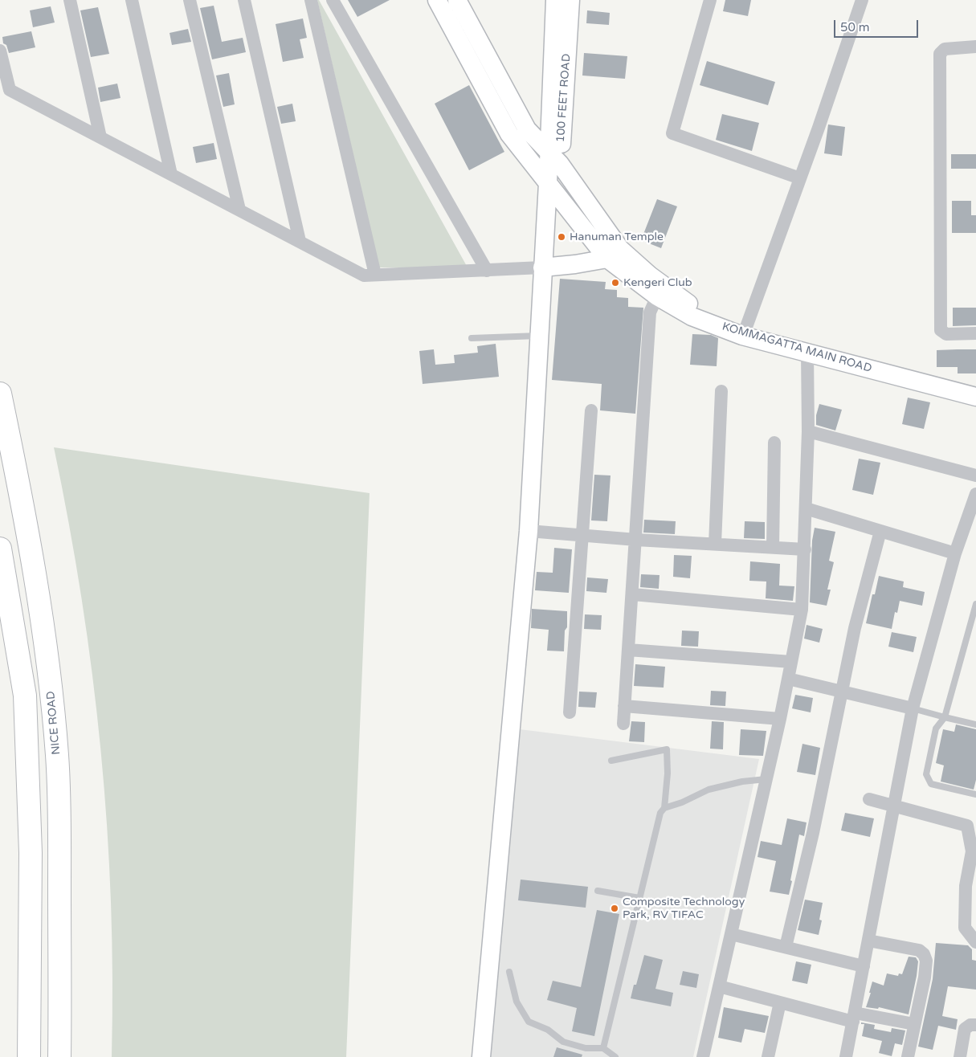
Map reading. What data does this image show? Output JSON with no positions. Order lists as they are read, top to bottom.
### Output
{
  "streets": {
    "highway": ["NICE ROAD"],
    "main road": ["100 FEET ROAD", "KOMMAGATTA MAIN ROAD"]
  },
  "crossings": [
    ["100 FEET ROAD", "KOMMAGATTA MAIN ROAD"]
  ],
  "places": ["Hanuman Temple", "Kengeri Club", "Composite Technology Park, RV TIFAC"],
  "scale_bar": "50 m"
}
